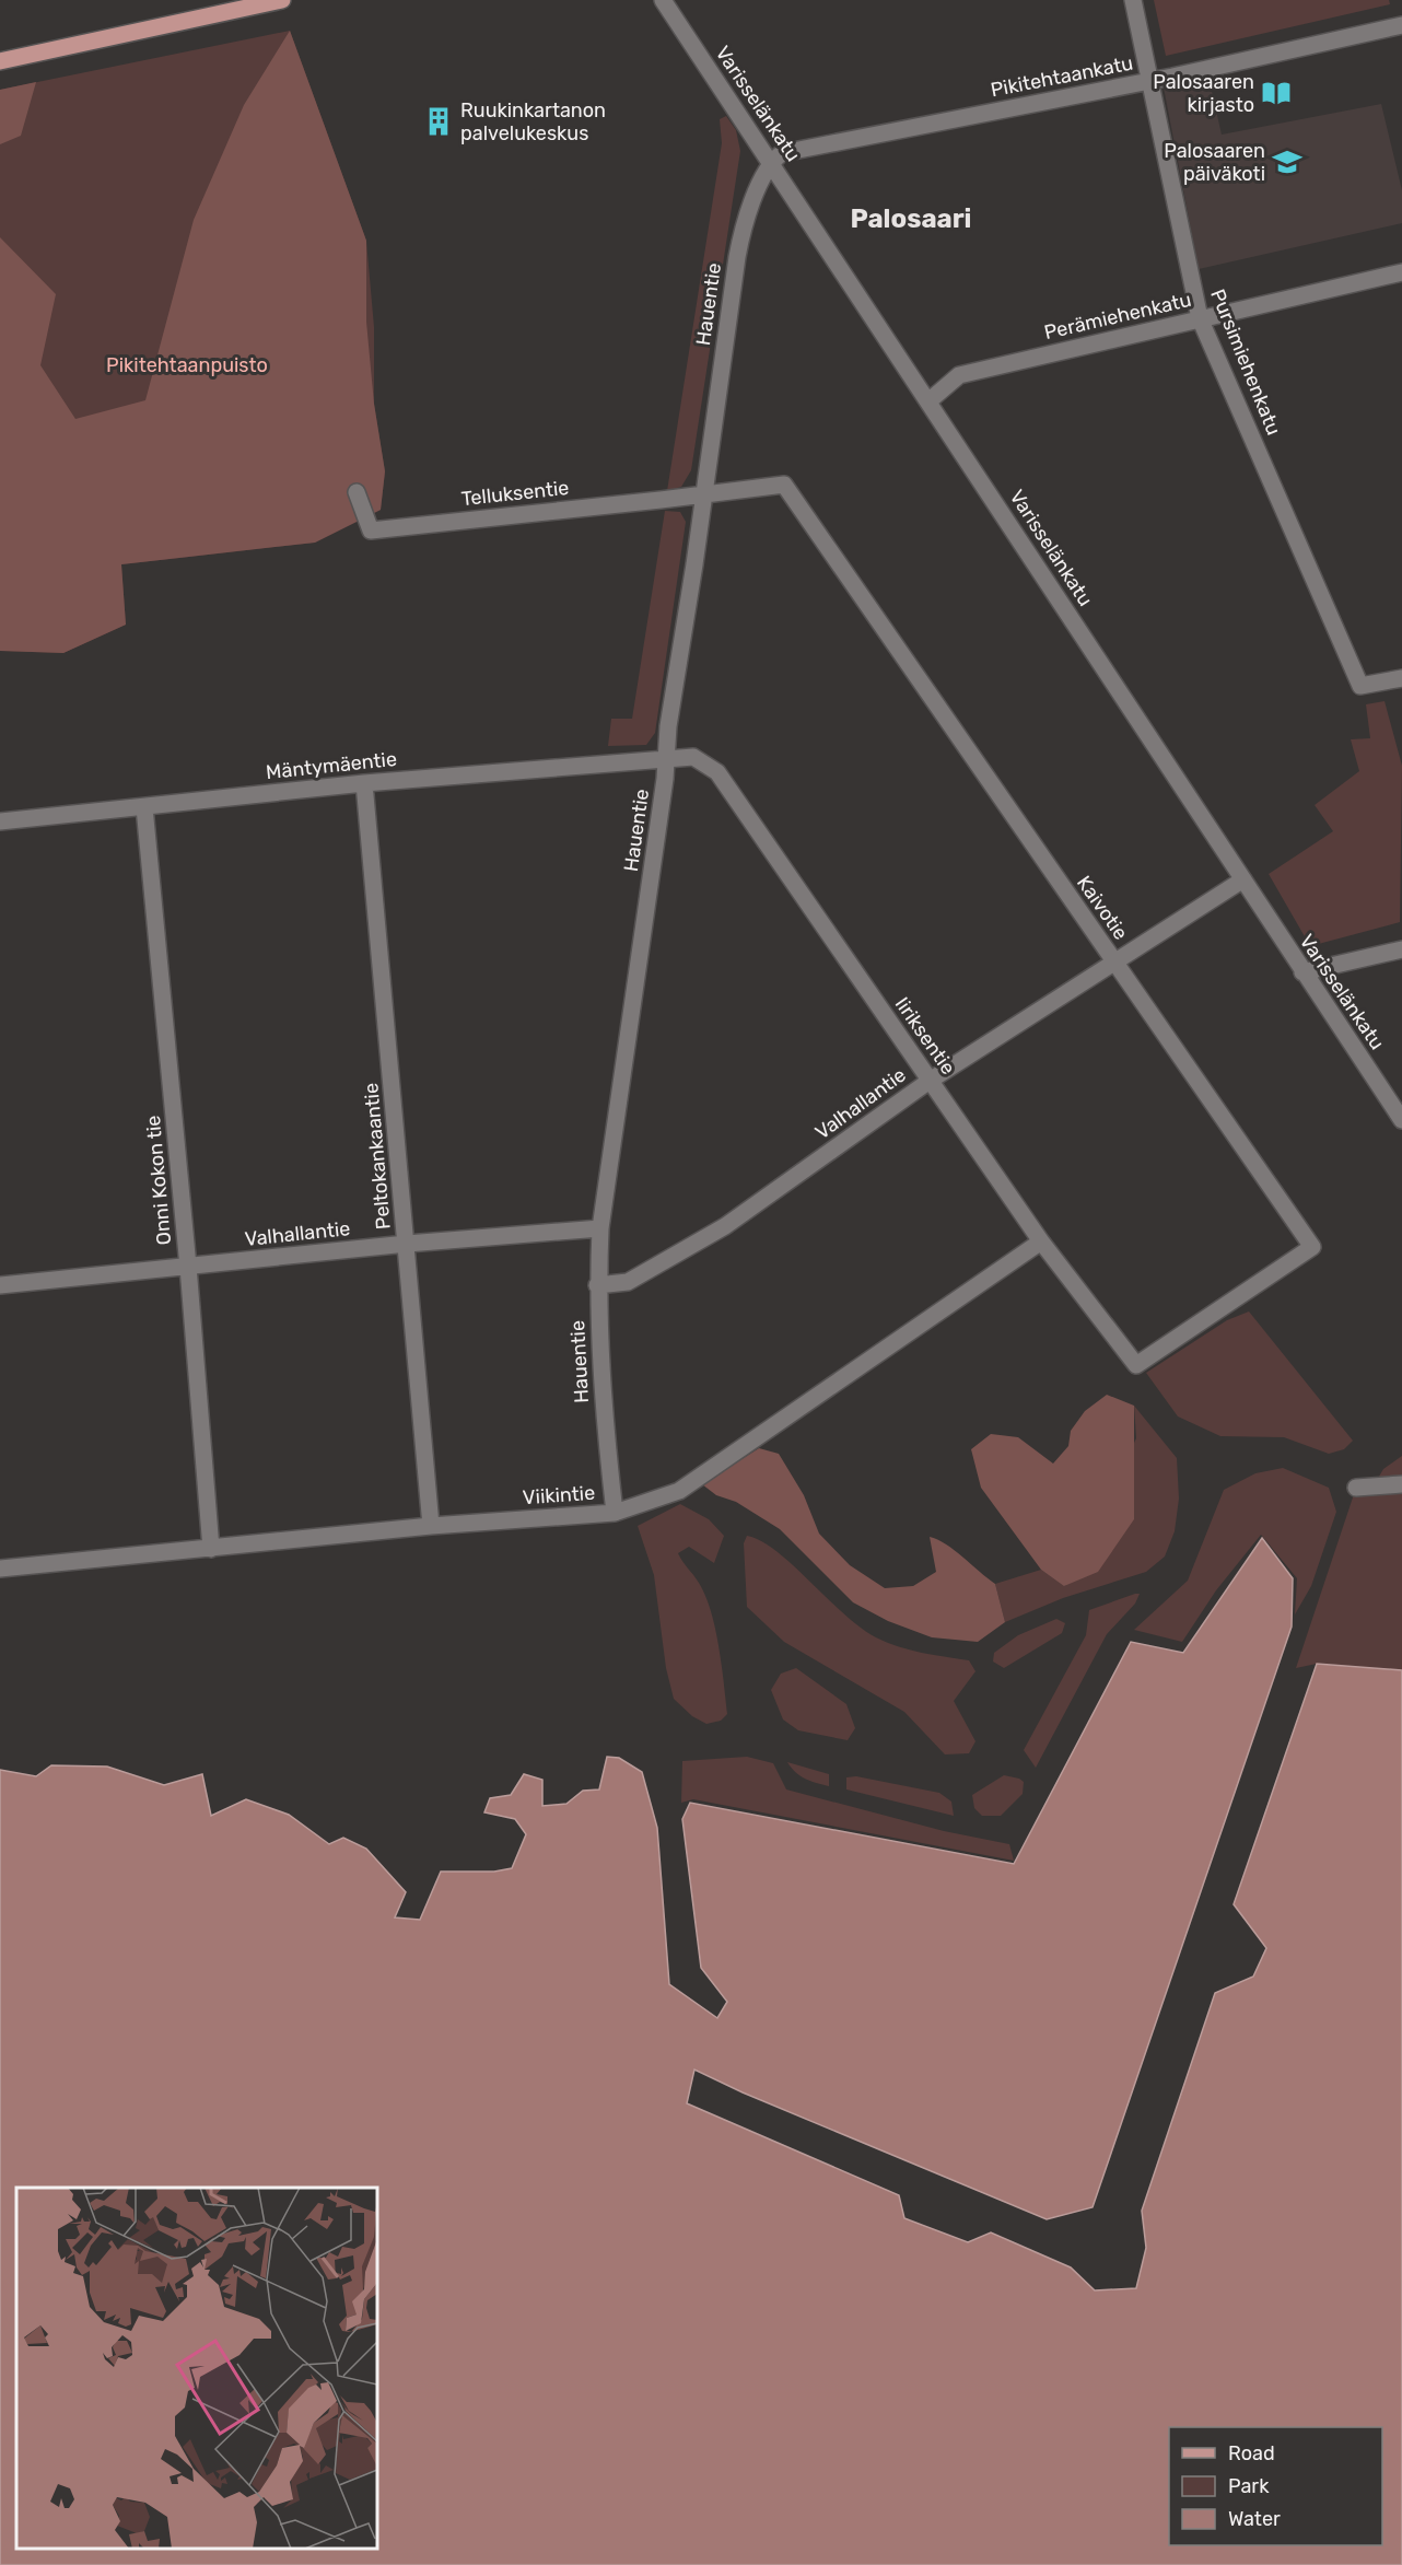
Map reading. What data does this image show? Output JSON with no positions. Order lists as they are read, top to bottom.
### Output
{
  "streets": {
    "street": [
      "Pikitehtaankatu",
      "Varisselänkatu",
      "Hauentie",
      "Perämiehenkatu",
      "Pursimiehenkatu",
      "Telluksentie",
      "Mäntymäentie",
      "Kaivotie",
      "Iiriksentie",
      "Valhallantie",
      "Peltokankaantie",
      "Onni Kokon tie",
      "Viikintie"
    ]
  },
  "crossings": [
    ["Pikitehtaankatu", "Varisselänkatu"],
    ["Pikitehtaankatu", "Hauentie"],
    ["Pikitehtaankatu", "Pursimiehenkatu"],
    ["Varisselänkatu", "Hauentie"],
    ["Varisselänkatu", "Perämiehenkatu"],
    ["Varisselänkatu", "Valhallantie"],
    ["Hauentie", "Telluksentie"],
    ["Hauentie", "Mäntymäentie"],
    ["Hauentie", "Kaivotie"],
    ["Hauentie", "Iiriksentie"],
    ["Hauentie", "Valhallantie"],
    ["Hauentie", "Viikintie"],
    ["Perämiehenkatu", "Pursimiehenkatu"],
    ["Telluksentie", "Kaivotie"],
    ["Mäntymäentie", "Iiriksentie"],
    ["Mäntymäentie", "Peltokankaantie"],
    ["Mäntymäentie", "Onni Kokon tie"],
    ["Kaivotie", "Iiriksentie"],
    ["Kaivotie", "Valhallantie"],
    ["Iiriksentie", "Valhallantie"],
    ["Iiriksentie", "Viikintie"],
    ["Valhallantie", "Peltokankaantie"],
    ["Valhallantie", "Onni Kokon tie"],
    ["Peltokankaantie", "Viikintie"],
    ["Onni Kokon tie", "Viikintie"]
  ],
  "districts": ["Palosaari"],
  "parks": ["Pikitehtaanpuisto"],
  "places": {
    "library": ["Palosaaren kirjasto"],
    "building": ["Ruukinkartanon palvelukeskus"],
    "school or university": ["Palosaaren päiväkoti"]
  },
  "legend": ["Road", "Park", "Water"]
}
